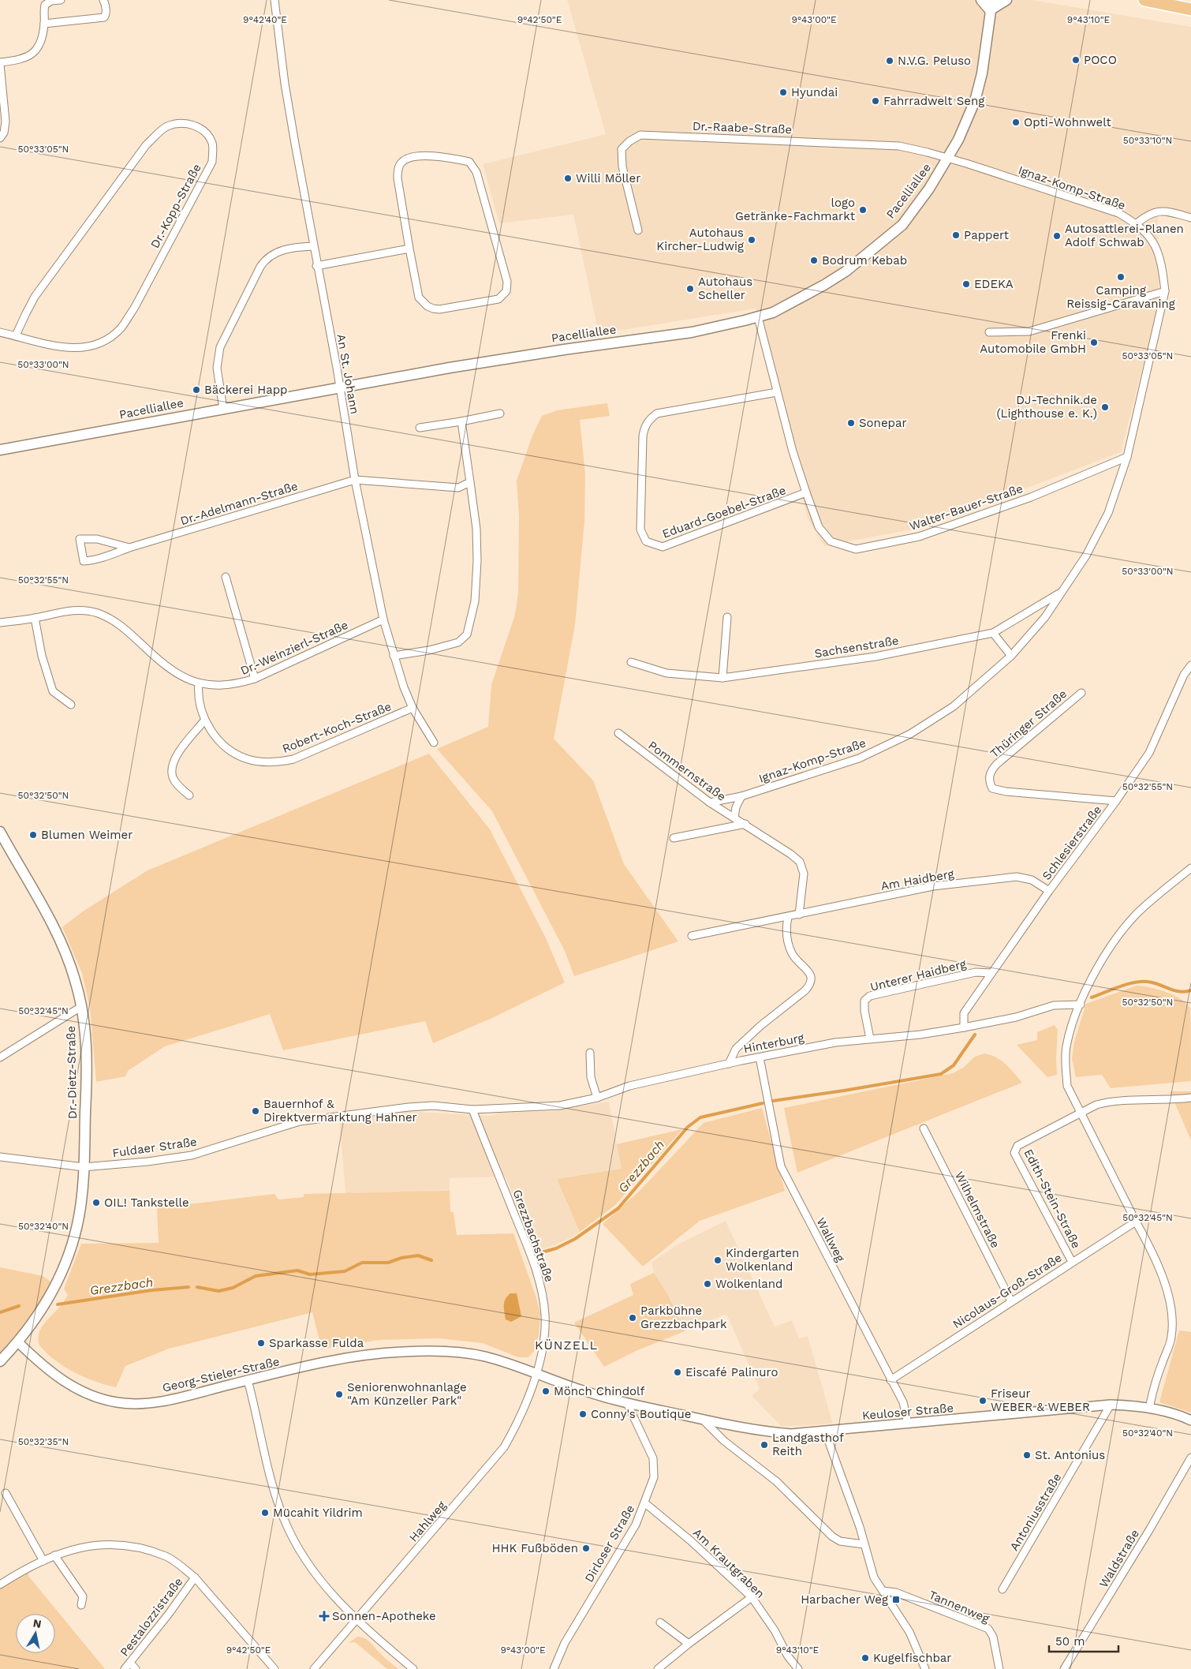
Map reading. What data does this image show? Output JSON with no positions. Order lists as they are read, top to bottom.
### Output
{
  "streets": {
    "main road": ["Pacelliallee", "Dr.-Dietz-Straße"],
    "street": [
      "Dr.-Raabe-Straße",
      "Ignaz-Komp-Straße",
      "Dr.-Kopp-Straße",
      "An St. Johann",
      "Dr.-Adelmann-Straße",
      "Walter-Bauer-Straße",
      "Eduard-Goebel-Straße",
      "Sachsenstraße",
      "Dr.-Weinzierl-Straße",
      "Thüringer Straße",
      "Robert-Koch-Straße",
      "Pommernstraße",
      "Schlesierstraße",
      "Am Haidberg",
      "Unterer Haidberg",
      "Hinterburg",
      "Fuldaer Straße",
      "Edith-Stein-Straße",
      "Wilhelmstraße",
      "Grezzbachstraße",
      "Wallweg",
      "Nicolaus-Groß-Straße",
      "Georg-Stieler-Straße",
      "Keuloser Straße",
      "Antoniusstraße",
      "Hahlweg",
      "Dirloser Straße",
      "Waldstraße",
      "Am Krautgraben",
      "Tannenweg",
      "Pestalozzistraße"
    ]
  },
  "crossings": [
    ["Dr.-Raabe-Straße", "Ignaz-Komp-Straße"],
    ["Dr.-Raabe-Straße", "Pacelliallee"],
    ["Ignaz-Komp-Straße", "Pacelliallee"],
    ["Ignaz-Komp-Straße", "Walter-Bauer-Straße"],
    ["Ignaz-Komp-Straße", "Sachsenstraße"],
    ["Ignaz-Komp-Straße", "Pommernstraße"],
    ["Pacelliallee", "An St. Johann"],
    ["Pacelliallee", "Walter-Bauer-Straße"],
    ["An St. Johann", "Dr.-Adelmann-Straße"],
    ["An St. Johann", "Dr.-Weinzierl-Straße"],
    ["An St. Johann", "Robert-Koch-Straße"],
    ["Walter-Bauer-Straße", "Eduard-Goebel-Straße"],
    ["Dr.-Weinzierl-Straße", "Robert-Koch-Straße"],
    ["Thüringer Straße", "Schlesierstraße"],
    ["Pommernstraße", "Am Haidberg"],
    ["Schlesierstraße", "Am Haidberg"],
    ["Schlesierstraße", "Unterer Haidberg"],
    ["Schlesierstraße", "Hinterburg"],
    ["Unterer Haidberg", "Hinterburg"],
    ["Hinterburg", "Fuldaer Straße"],
    ["Hinterburg", "Grezzbachstraße"],
    ["Hinterburg", "Wallweg"],
    ["Dr.-Dietz-Straße", "Fuldaer Straße"],
    ["Dr.-Dietz-Straße", "Georg-Stieler-Straße"],
    ["Fuldaer Straße", "Grezzbachstraße"],
    ["Edith-Stein-Straße", "Nicolaus-Groß-Straße"],
    ["Wilhelmstraße", "Nicolaus-Groß-Straße"],
    ["Grezzbachstraße", "Georg-Stieler-Straße"],
    ["Grezzbachstraße", "Hahlweg"],
    ["Wallweg", "Nicolaus-Groß-Straße"],
    ["Wallweg", "Keuloser Straße"],
    ["Georg-Stieler-Straße", "Keuloser Straße"],
    ["Georg-Stieler-Straße", "Hahlweg"],
    ["Georg-Stieler-Straße", "Dirloser Straße"],
    ["Keuloser Straße", "Antoniusstraße"],
    ["Keuloser Straße", "Dirloser Straße"],
    ["Dirloser Straße", "Am Krautgraben"]
  ],
  "districts": ["KÜNZELL"],
  "water": ["Grezzbach"],
  "places": {
    "other": [
      "POCO",
      "N.V.G. Peluso",
      "Hyundai",
      "Fahrradwelt Seng",
      "Opti-Wohnwelt",
      "Willi Möller",
      "logo Getränke-Fachmarkt",
      "Pappert",
      "Autosattlerei-Planen Adolf Schwab",
      "Autohaus Kircher-Ludwig",
      "Bodrum Kebab",
      "Camping Reissig-Caravaning",
      "EDEKA",
      "Autohaus Scheller",
      "Frenki Automobile GmbH",
      "Bäckerei Happ",
      "DJ-Technik.de (Lighthouse e. K.)",
      "Sonepar",
      "Blumen Weimer",
      "Bauernhof & Direktvermarktung Hahner",
      "OIL! Tankstelle",
      "Kindergarten Wolkenland",
      "Wolkenland",
      "Parkbühne Grezzbachpark",
      "Sparkasse Fulda",
      "Eiscafé Palinuro",
      "Mönch Chindolf",
      "Seniorenwohnanlage \"Am Künzeller Park\"",
      "Friseur WEBER & WEBER",
      "Conny's Boutique",
      "Landgasthof Reith",
      "St. Antonius",
      "Mücahit Yildrim",
      "HHK Fußböden",
      "Kugelfischbar"
    ],
    "transit": ["Harbacher Weg"],
    "health": ["Sonnen-Apotheke"]
  },
  "scale_bar": "50 m",
  "north": "top",
  "coordinates": [
    "9°42'40\"E",
    "9°42'50\"E",
    "9°43'00\"E",
    "9°43'10\"E",
    "50°33'10\"N",
    "50°33'05\"N",
    "50°33'00\"N",
    "50°32'55\"N",
    "50°32'50\"N",
    "50°32'45\"N",
    "50°32'40\"N",
    "50°32'35\"N"
  ]
}
